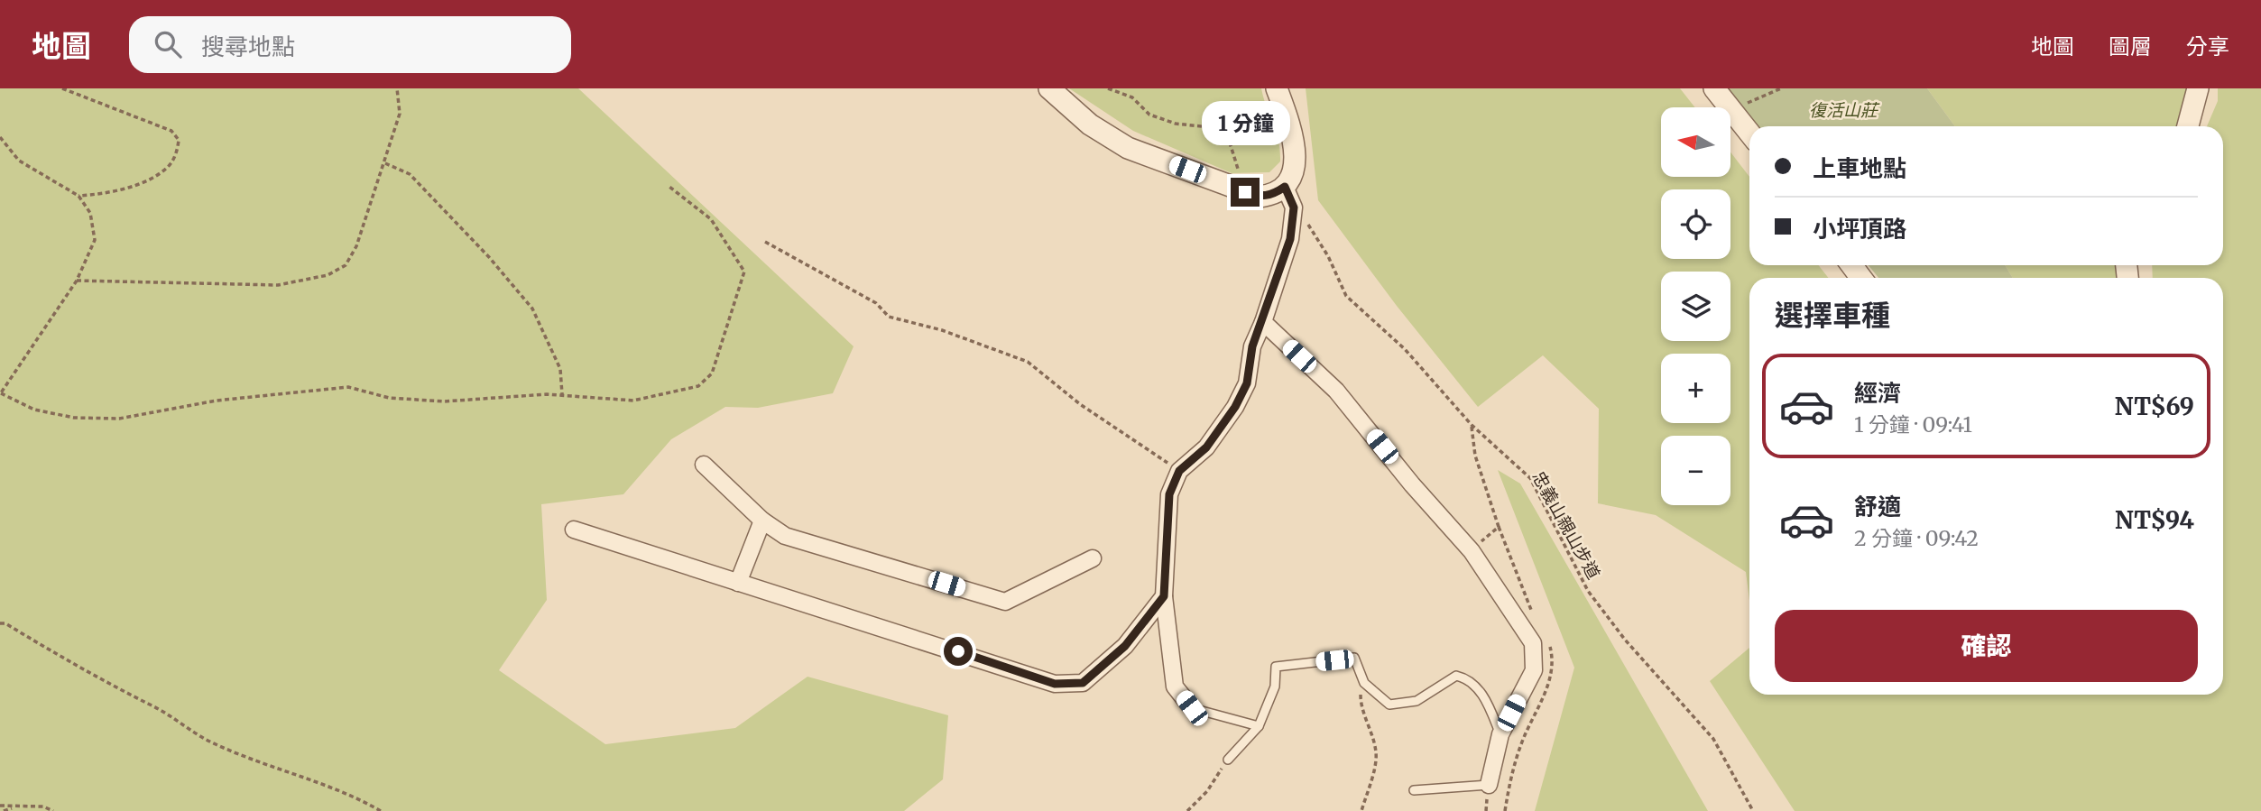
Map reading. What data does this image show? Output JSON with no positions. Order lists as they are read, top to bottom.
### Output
{
  "streets": {
    "path": ["忠義山親山步道"]
  },
  "parks": ["復活山莊"],
  "north": "left",
  "page": {
    "header": "地圖",
    "search": "搜尋地點",
    "nav": ["地圖", "圖層", "分享"],
    "bubble": "1 分鐘",
    "map_buttons": ["+", "−"],
    "banner": ["上車地點", "小坪頂路"],
    "heading": "選擇車種",
    "list": [
      {
        "name": "經濟",
        "note": "1 分鐘 · 09:41",
        "value": "NT$69"
      },
      {
        "name": "舒適",
        "note": "2 分鐘 · 09:42",
        "value": "NT$94"
      }
    ],
    "buttons": "確認"
  }
}
